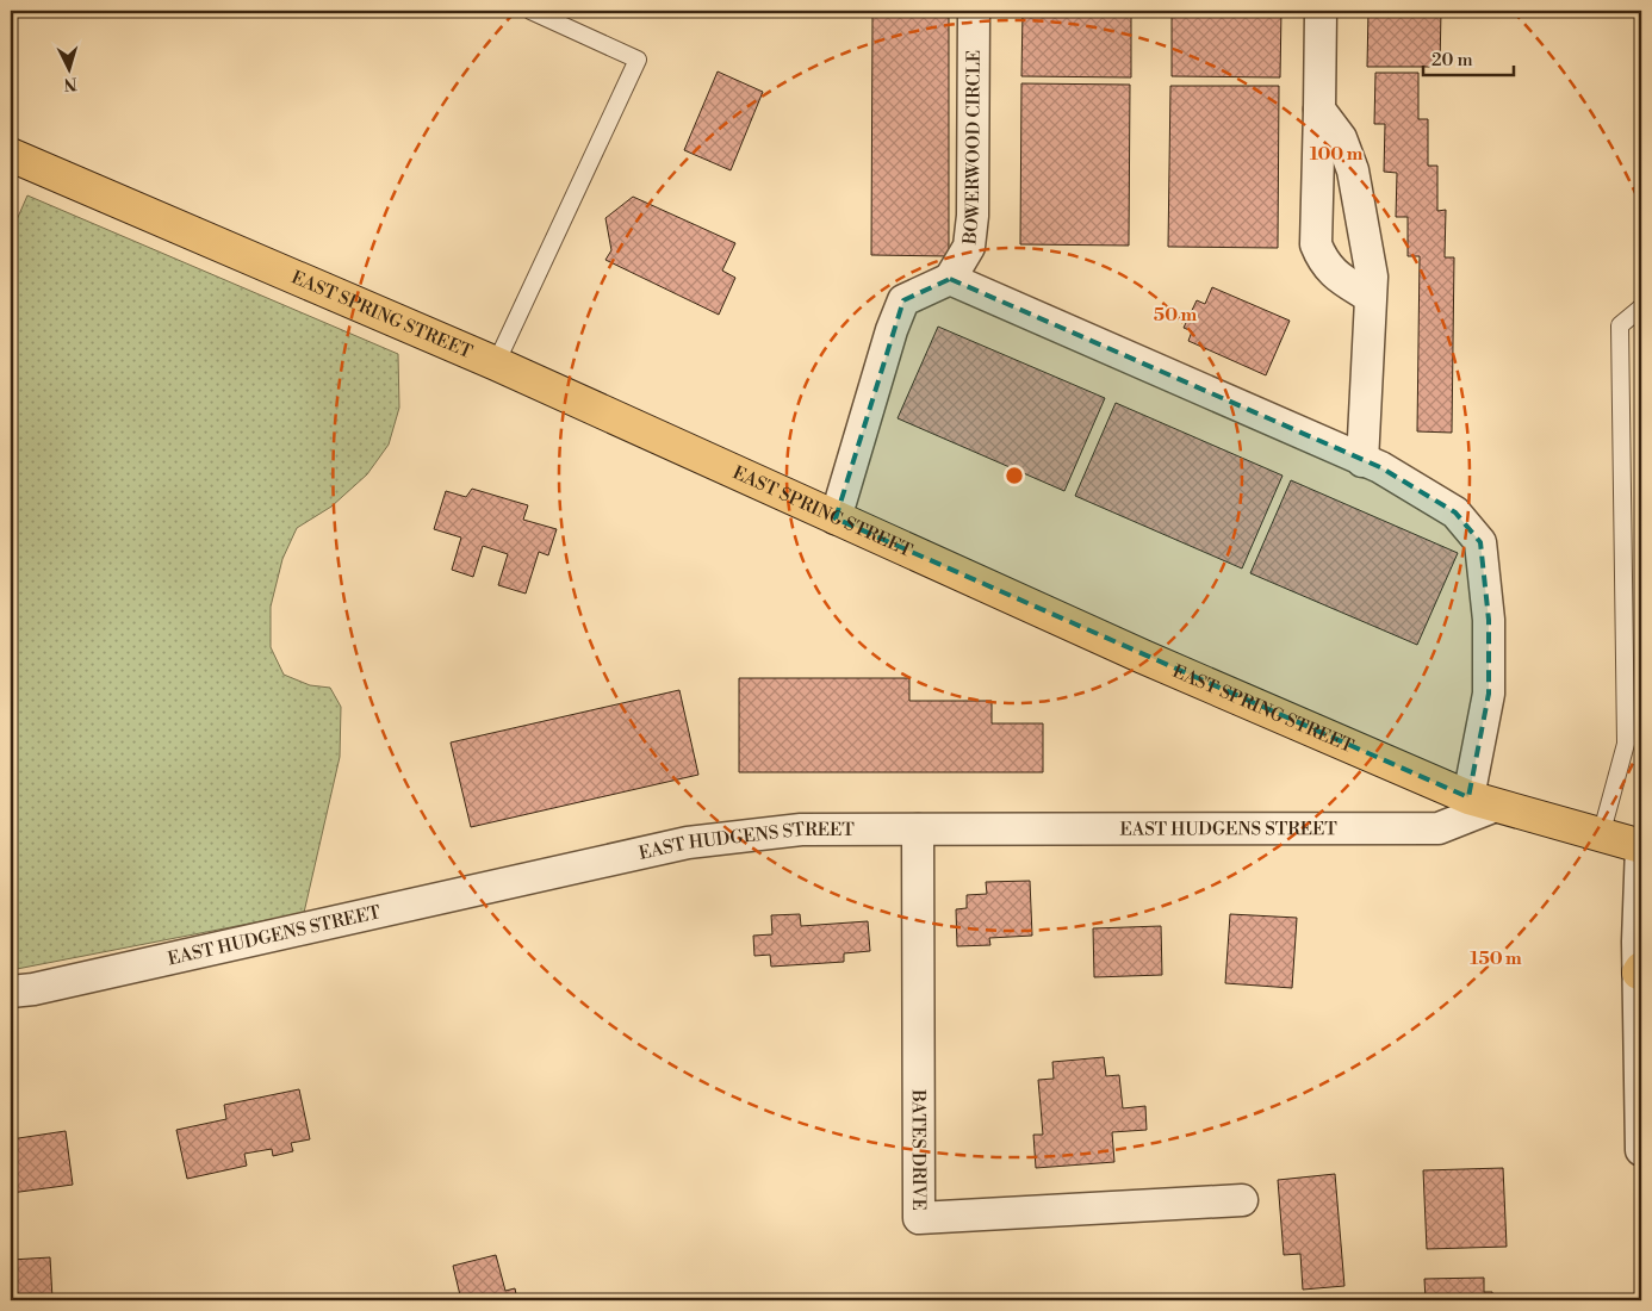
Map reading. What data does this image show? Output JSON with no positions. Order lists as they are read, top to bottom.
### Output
{
  "streets": {
    "main road": ["EAST SPRING STREET"],
    "street": ["BOWERWOOD CIRCLE", "EAST HUDGENS STREET", "BATES DRIVE"]
  },
  "crossings": [
    ["EAST SPRING STREET", "EAST HUDGENS STREET"],
    ["EAST HUDGENS STREET", "BATES DRIVE"]
  ],
  "scale_bar": "20 m",
  "north": "bottom",
  "rings": ["100 m", "50 m", "150 m"]
}
